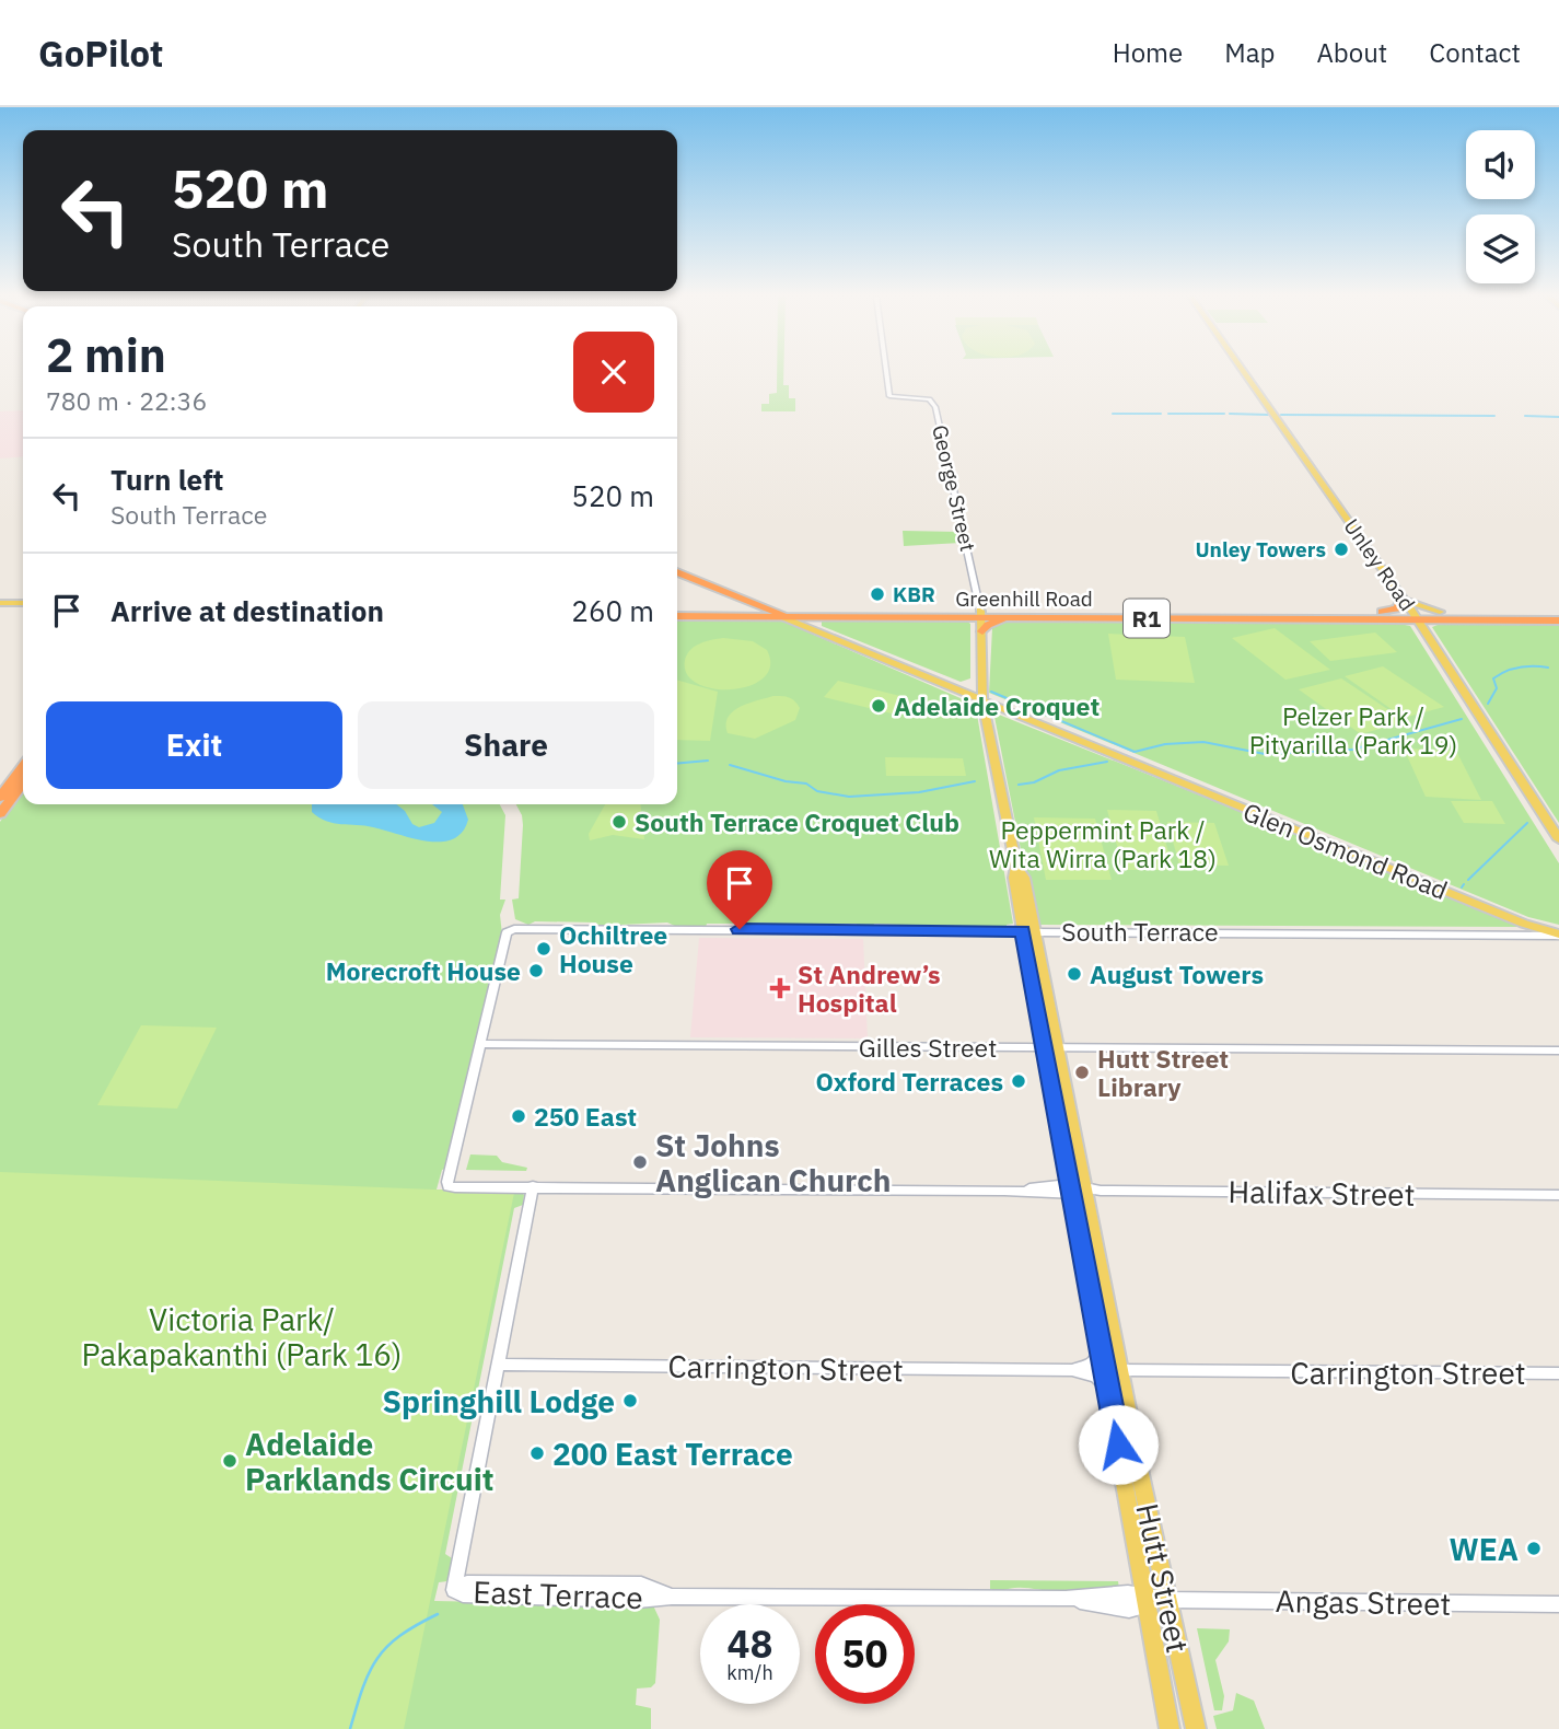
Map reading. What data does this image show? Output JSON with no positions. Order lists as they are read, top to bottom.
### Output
{
  "streets": {
    "highway": ["Greenhill Road", "R1", "Glen Osmond Road"],
    "main road": ["Unley Road", "Hutt Street"],
    "street": [
      "George Street",
      "South Terrace",
      "Gilles Street",
      "Halifax Street",
      "Carrington Street",
      "East Terrace",
      "Angas Street"
    ]
  },
  "crossings": [
    ["George Street", "Greenhill Road"],
    ["George Street", "Hutt Street"],
    ["Unley Road", "Greenhill Road"],
    ["Greenhill Road", "Glen Osmond Road"],
    ["Greenhill Road", "Hutt Street"],
    ["Glen Osmond Road", "South Terrace"],
    ["Glen Osmond Road", "Hutt Street"],
    ["South Terrace", "Gilles Street"],
    ["South Terrace", "Hutt Street"],
    ["Gilles Street", "Hutt Street"],
    ["Halifax Street", "Hutt Street"],
    ["Halifax Street", "East Terrace"],
    ["Carrington Street", "Hutt Street"],
    ["Carrington Street", "East Terrace"],
    ["Hutt Street", "Angas Street"],
    ["East Terrace", "Angas Street"]
  ],
  "parks": ["Pelzer Park / Pityarilla (Park 19)", "Peppermint Park / Wita Wirra (Park 18)", "Victoria Park/ Pakapakanthi (Park 16)"],
  "places": {
    "other": [
      "Unley Towers",
      "KBR",
      "Adelaide Croquet",
      "South Terrace Croquet Club",
      "Ochiltree House",
      "Morecroft House",
      "August Towers",
      "Hutt Street Library",
      "Oxford Terraces",
      "250 East",
      "St Johns Anglican Church",
      "Springhill Lodge",
      "200 East Terrace",
      "Adelaide Parklands Circuit",
      "WEA"
    ],
    "health": ["St Andrew’s Hospital"]
  },
  "page": {
    "header": "GoPilot",
    "nav": [
      "Home",
      "Map",
      "About",
      "Contact"
    ],
    "turn": ["520 m", "South Terrace"],
    "heading": ["2 min", "780 m · 22:36"],
    "list": [
      {
        "name": "Turn left",
        "note": "South Terrace",
        "value": "520 m"
      },
      {
        "name": "Arrive at destination",
        "value": "260 m"
      }
    ],
    "buttons": ["Exit", "Share"],
    "speed": "48 km/h",
    "limit": "50"
  }
}
